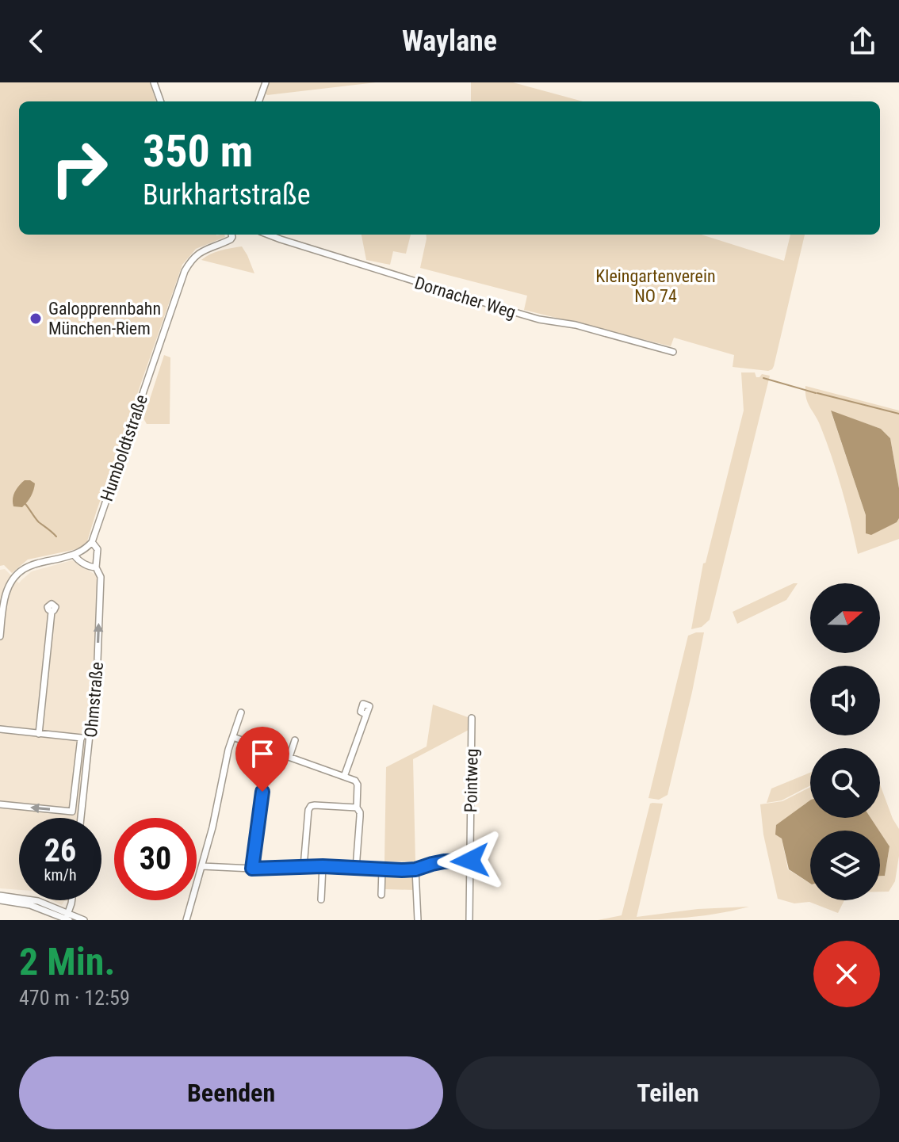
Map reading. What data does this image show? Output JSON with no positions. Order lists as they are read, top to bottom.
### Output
{
  "streets": {
    "street": [
      "Dornacher Weg",
      "Humboldtstraße",
      "Ohmstraße",
      "Pointweg"
    ]
  },
  "crossings": [
    ["Humboldtstraße", "Ohmstraße"]
  ],
  "one_way": ["Ohmstraße"],
  "parks": ["Kleingartenverein NO 74"],
  "places": ["Galopprennbahn München-Riem"],
  "north": "right",
  "page": {
    "header": "Waylane",
    "turn": ["350 m", "Burkhartstraße"],
    "speed": "26 km/h",
    "limit": "30",
    "heading": ["2 Min.", "470 m · 12:59"],
    "buttons": ["Beenden", "Teilen"]
  }
}
